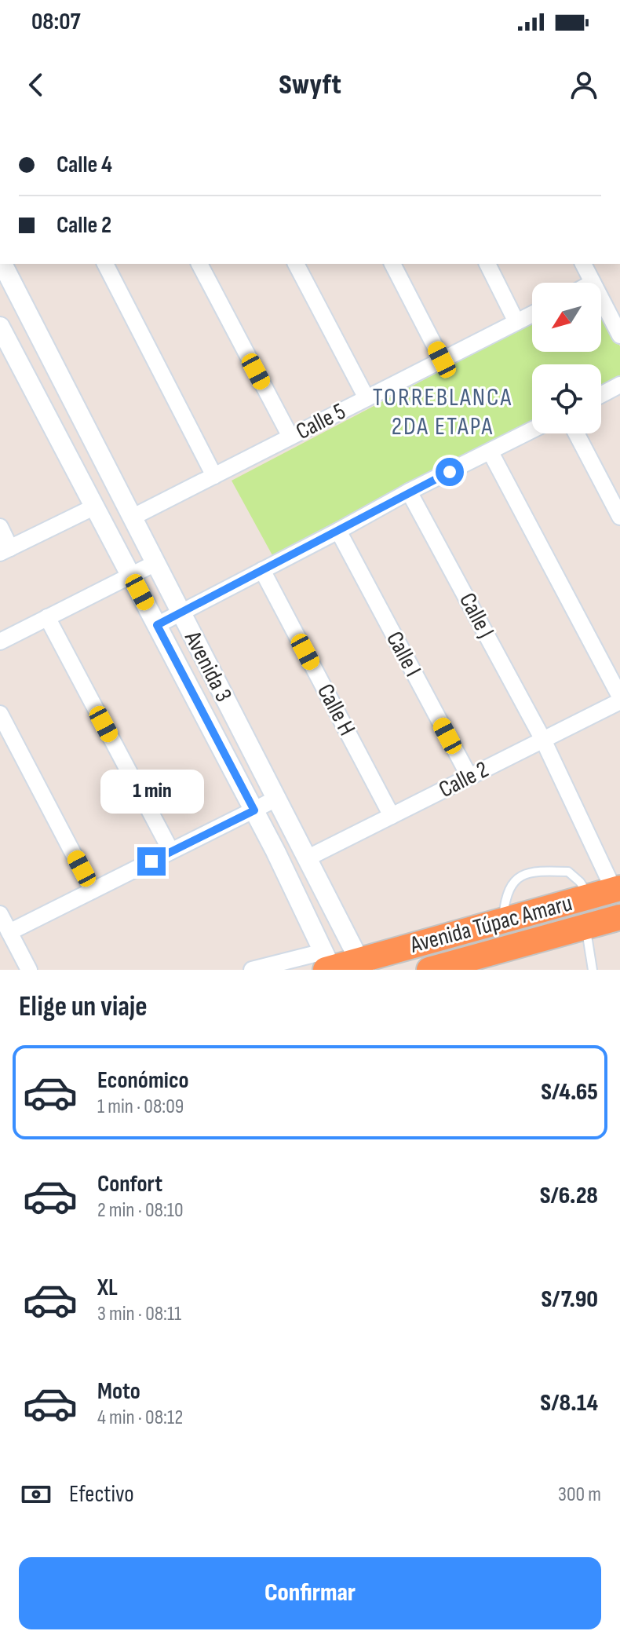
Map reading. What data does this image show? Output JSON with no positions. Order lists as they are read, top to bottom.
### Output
{
  "streets": {
    "highway": ["Avenida Túpac Amaru"],
    "street": [
      "Calle 5",
      "Calle J",
      "Calle I",
      "Avenida 3",
      "Calle H",
      "Calle 2"
    ]
  },
  "crossings": [
    ["Calle 5", "Avenida 3"],
    ["Calle J", "Calle 2"],
    ["Calle J", "Avenida Túpac Amaru"],
    ["Calle I", "Calle 2"],
    ["Avenida 3", "Calle 2"],
    ["Avenida 3", "Avenida Túpac Amaru"],
    ["Calle H", "Calle 2"]
  ],
  "districts": ["TORREBLANCA 2DA ETAPA"],
  "north": "bottom left",
  "page": {
    "status": "08:07",
    "header": "Swyft",
    "banner": ["Calle 4", "Calle 2"],
    "bubble": "1 min",
    "heading": "Elige un viaje",
    "list": [
      {
        "name": "Económico",
        "note": "1 min · 08:09",
        "value": "S/4.65"
      },
      {
        "name": "Confort",
        "note": "2 min · 08:10",
        "value": "S/6.28"
      },
      {
        "name": "XL",
        "note": "3 min · 08:11",
        "value": "S/7.90"
      },
      {
        "name": "Moto",
        "note": "4 min · 08:12",
        "value": "S/8.14"
      }
    ],
    "pay": ["Efectivo", "300 m"],
    "buttons": "Confirmar"
  }
}
